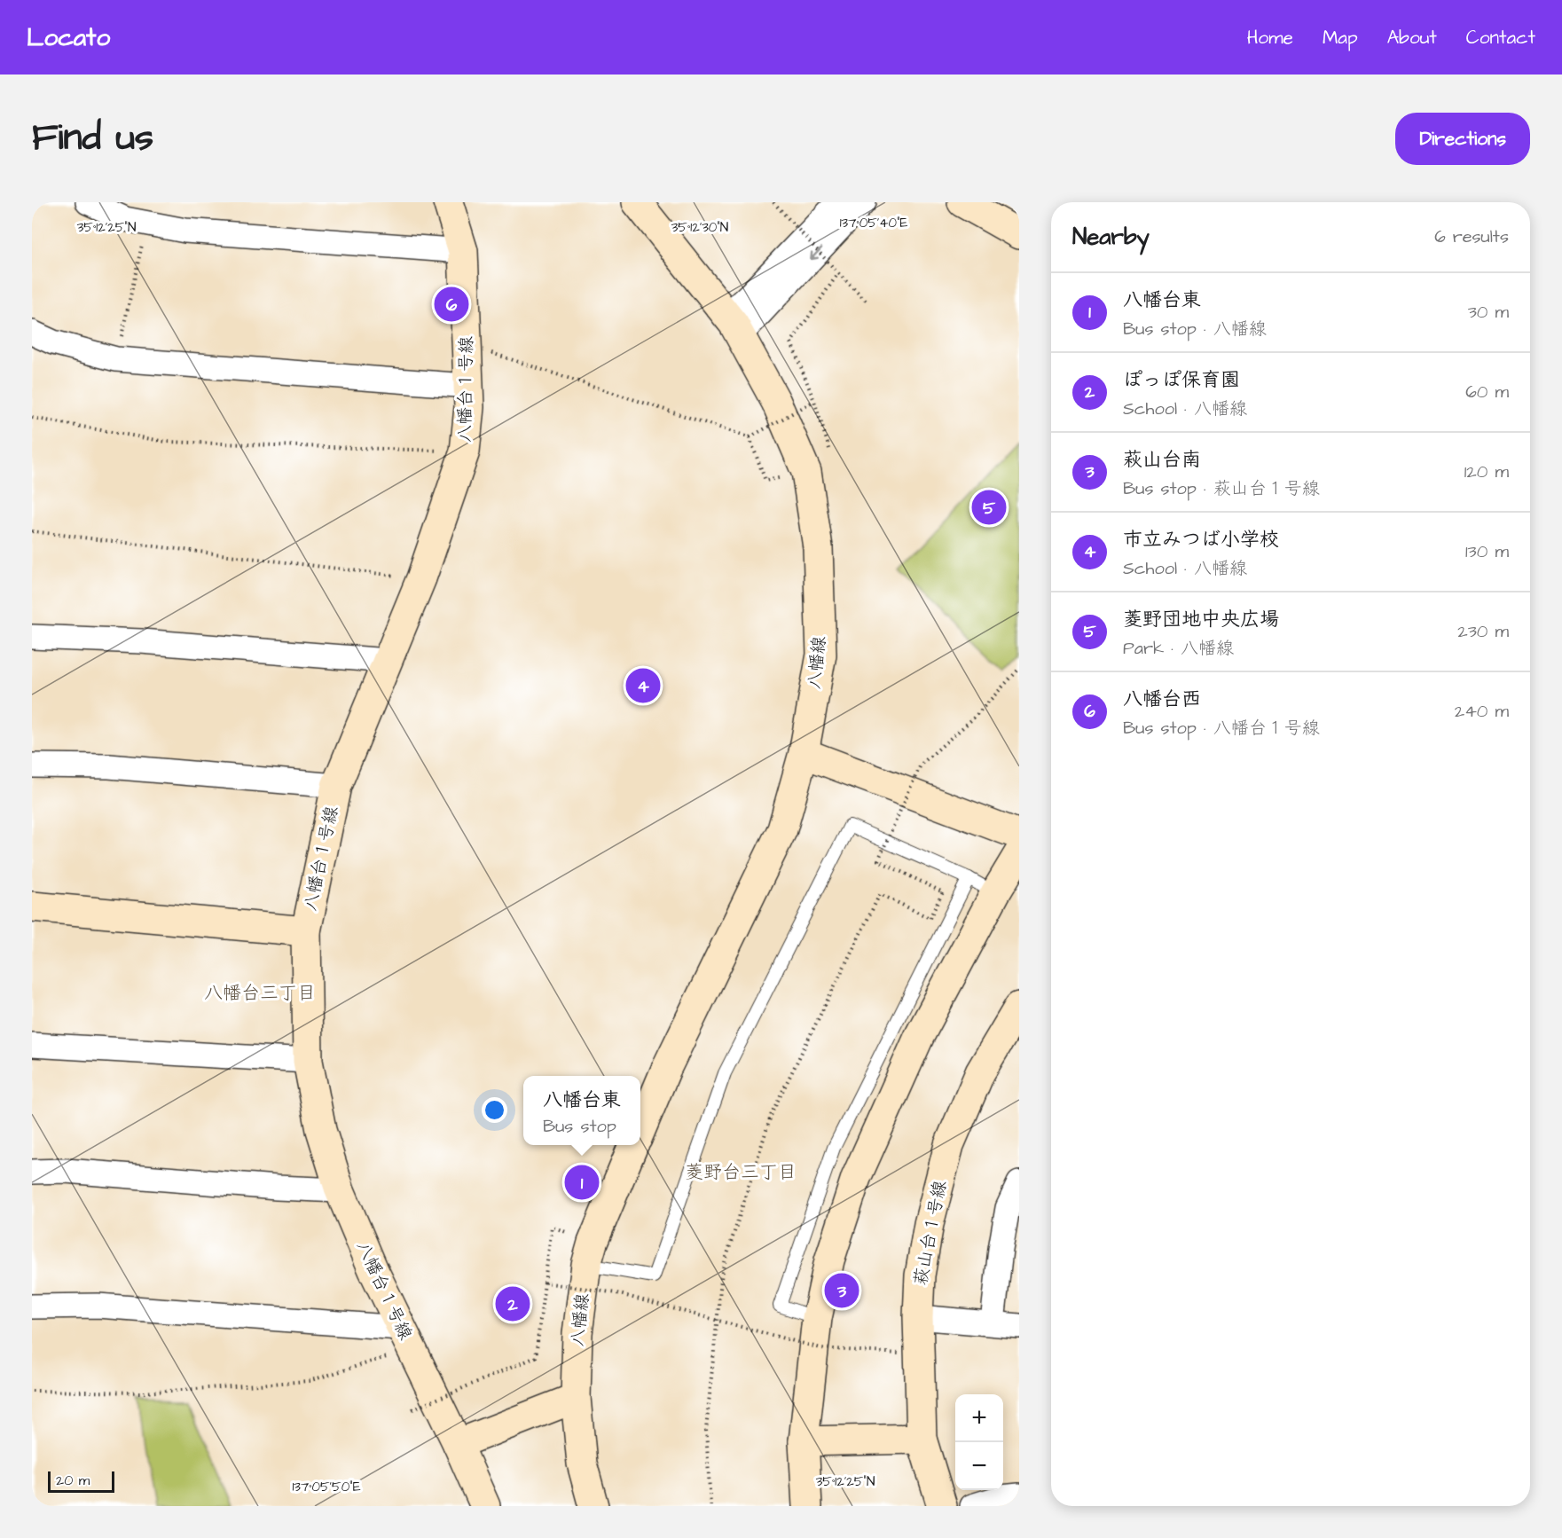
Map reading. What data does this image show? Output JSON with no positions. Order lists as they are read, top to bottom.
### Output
{
  "streets": {
    "street": ["八幡台１号線", "八幡線", "萩山台１号線"]
  },
  "districts": ["八幡台三丁目", "菱野台三丁目"],
  "scale_bar": "20 m",
  "page": {
    "header": "Locato",
    "nav": [
      "Home",
      "Map",
      "About",
      "Contact"
    ],
    "title": "Find us",
    "buttons": "Directions",
    "heading": ["Nearby", "6 results"],
    "list": [
      {
        "mark": "1",
        "name": "八幡台東",
        "note": "Bus stop · 八幡線",
        "value": "30 m"
      },
      {
        "mark": "2",
        "name": "ぽっぽ保育園",
        "note": "School · 八幡線",
        "value": "60 m"
      },
      {
        "mark": "3",
        "name": "萩山台南",
        "note": "Bus stop · 萩山台１号線",
        "value": "120 m"
      },
      {
        "mark": "4",
        "name": "市立みつば小学校",
        "note": "School · 八幡線",
        "value": "130 m"
      },
      {
        "mark": "5",
        "name": "菱野団地中央広場",
        "note": "Park · 八幡線",
        "value": "230 m"
      },
      {
        "mark": "6",
        "name": "八幡台西",
        "note": "Bus stop · 八幡台１号線",
        "value": "240 m"
      }
    ],
    "pins": [
      "6",
      "5",
      "4",
      "1",
      "3",
      "2"
    ],
    "popup": ["八幡台東", "Bus stop"],
    "map_buttons": ["+", "−"],
    "scale": "20 m"
  },
  "coordinates": [
    "137°05'40\"E",
    "35°12'30\"N",
    "35°12'25\"N",
    "137°05'50\"E"
  ]
}
